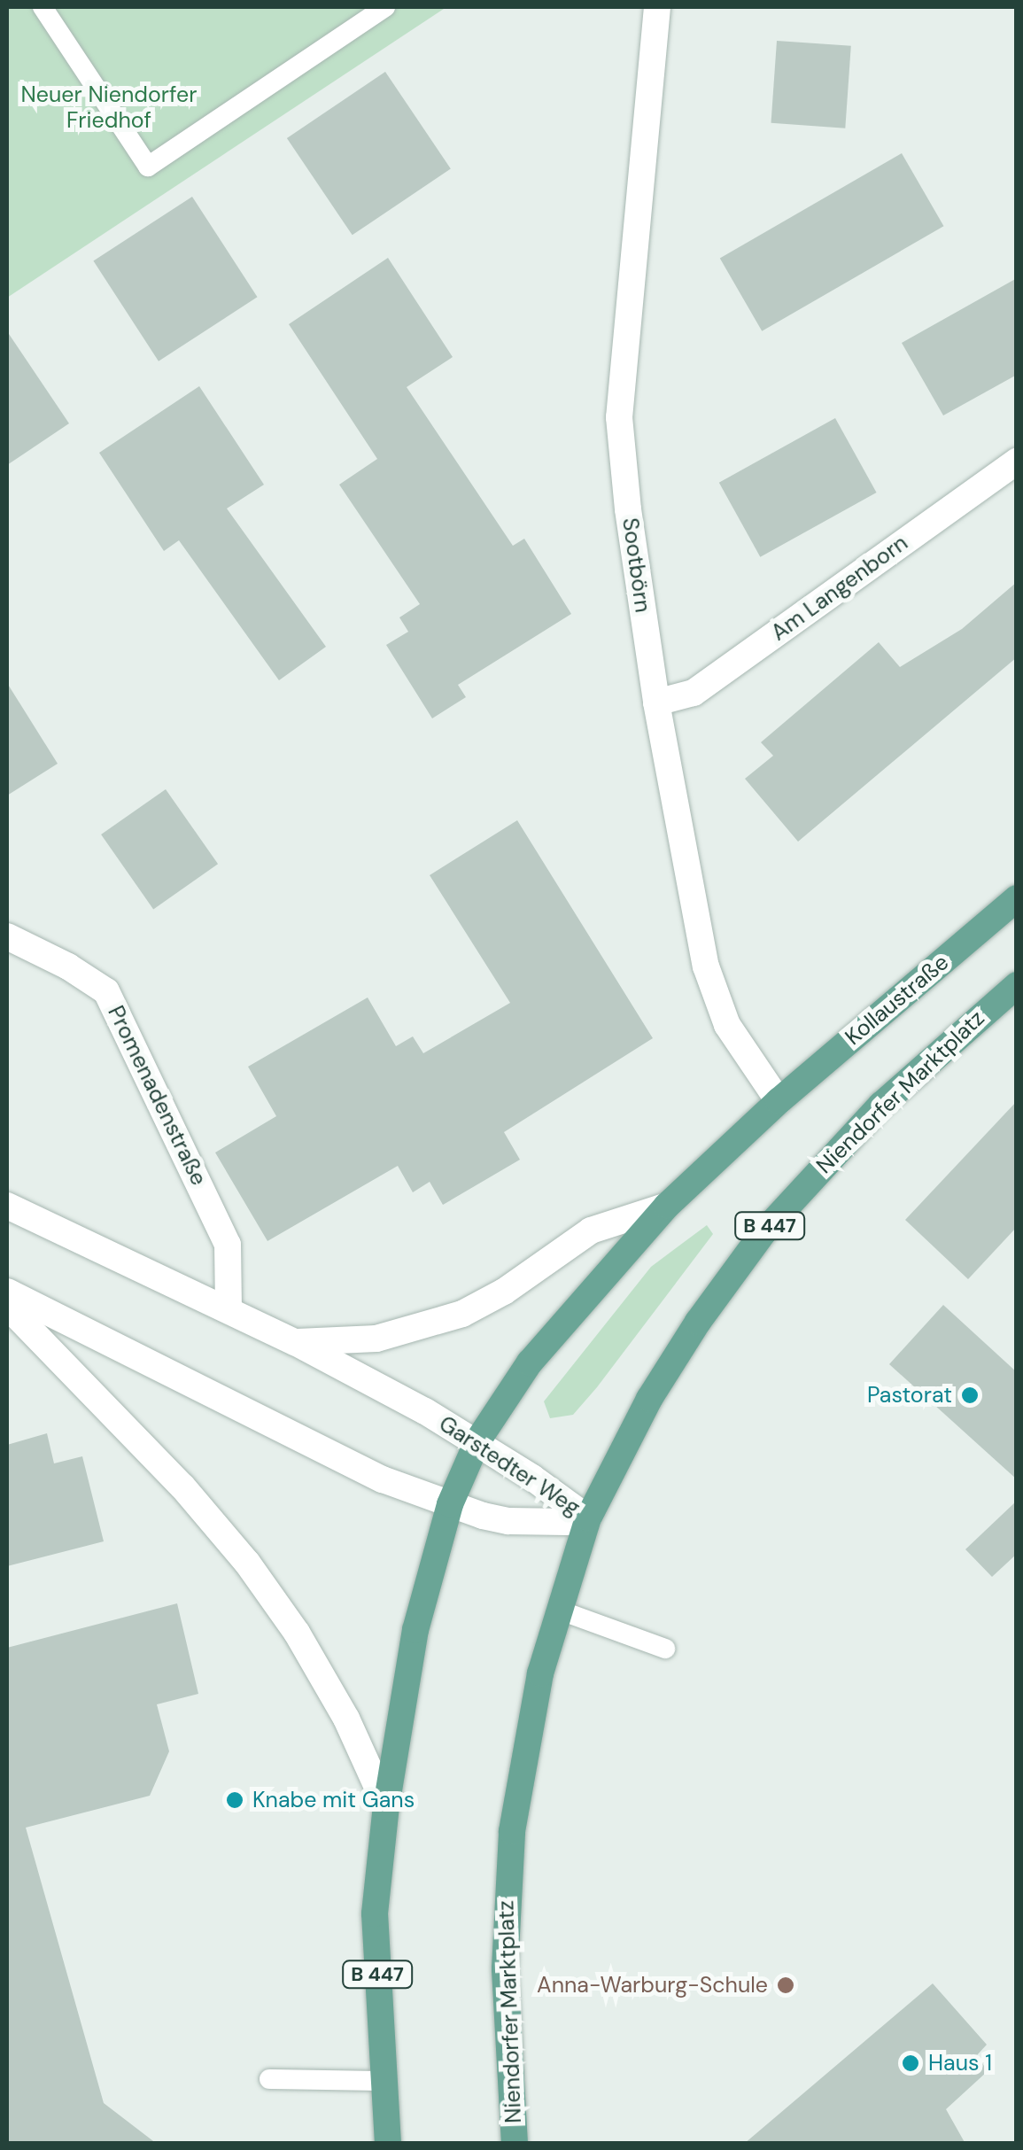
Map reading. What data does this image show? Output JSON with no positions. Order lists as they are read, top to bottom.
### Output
{
  "streets": {
    "main road": [
      "Sootbörn",
      "Am Langenborn",
      "Kollaustraße",
      "Niendorfer Marktplatz",
      "Promenadenstraße",
      "B 447",
      "Garstedter Weg"
    ]
  },
  "crossings": [
    ["Sootbörn", "Am Langenborn"],
    ["Sootbörn", "Kollaustraße"],
    ["Sootbörn", "B 447"],
    ["Kollaustraße", "B 447"],
    ["Niendorfer Marktplatz", "Garstedter Weg"],
    ["Promenadenstraße", "Garstedter Weg"],
    ["B 447", "Garstedter Weg"]
  ],
  "parks": ["Neuer Niendorfer Friedhof"],
  "places": [
    "Pastorat",
    "Knabe mit Gans",
    "Anna-Warburg-Schule",
    "Haus 1"
  ]
}
